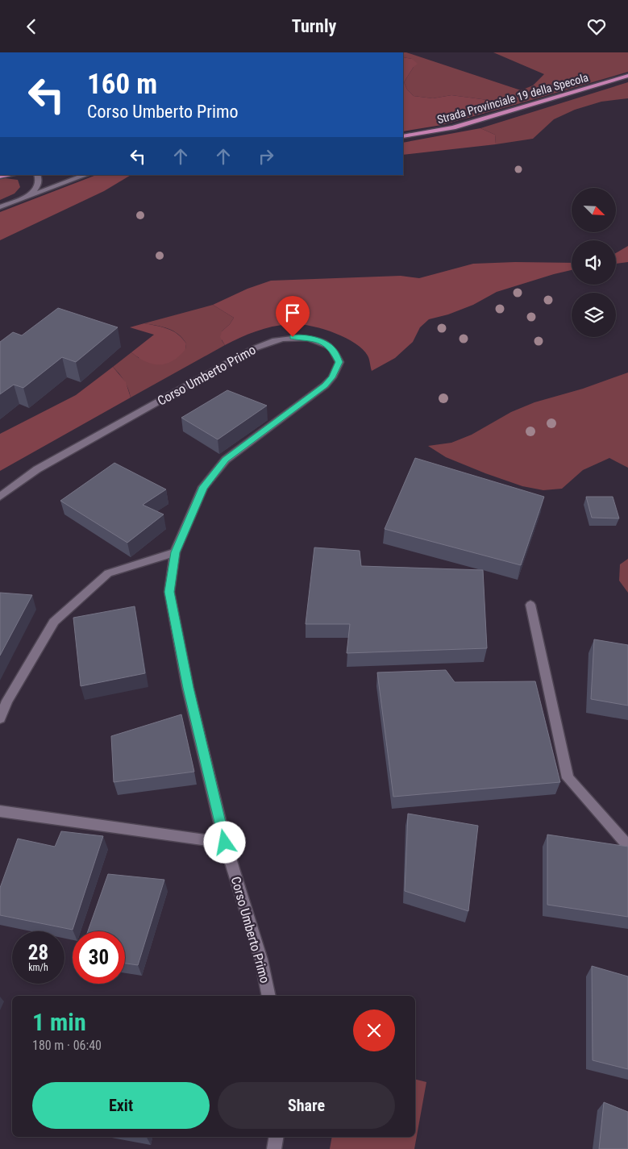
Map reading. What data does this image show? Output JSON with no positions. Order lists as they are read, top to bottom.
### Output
{
  "streets": {
    "main road": ["Strada Provinciale 19 della Specola"],
    "street": ["Corso Umberto Primo"]
  },
  "north": "bottom right",
  "page": {
    "header": "Turnly",
    "turn": ["160 m", "Corso Umberto Primo"],
    "speed": "28 km/h",
    "limit": "30",
    "heading": ["1 min", "180 m · 06:40"],
    "buttons": ["Exit", "Share"]
  }
}
